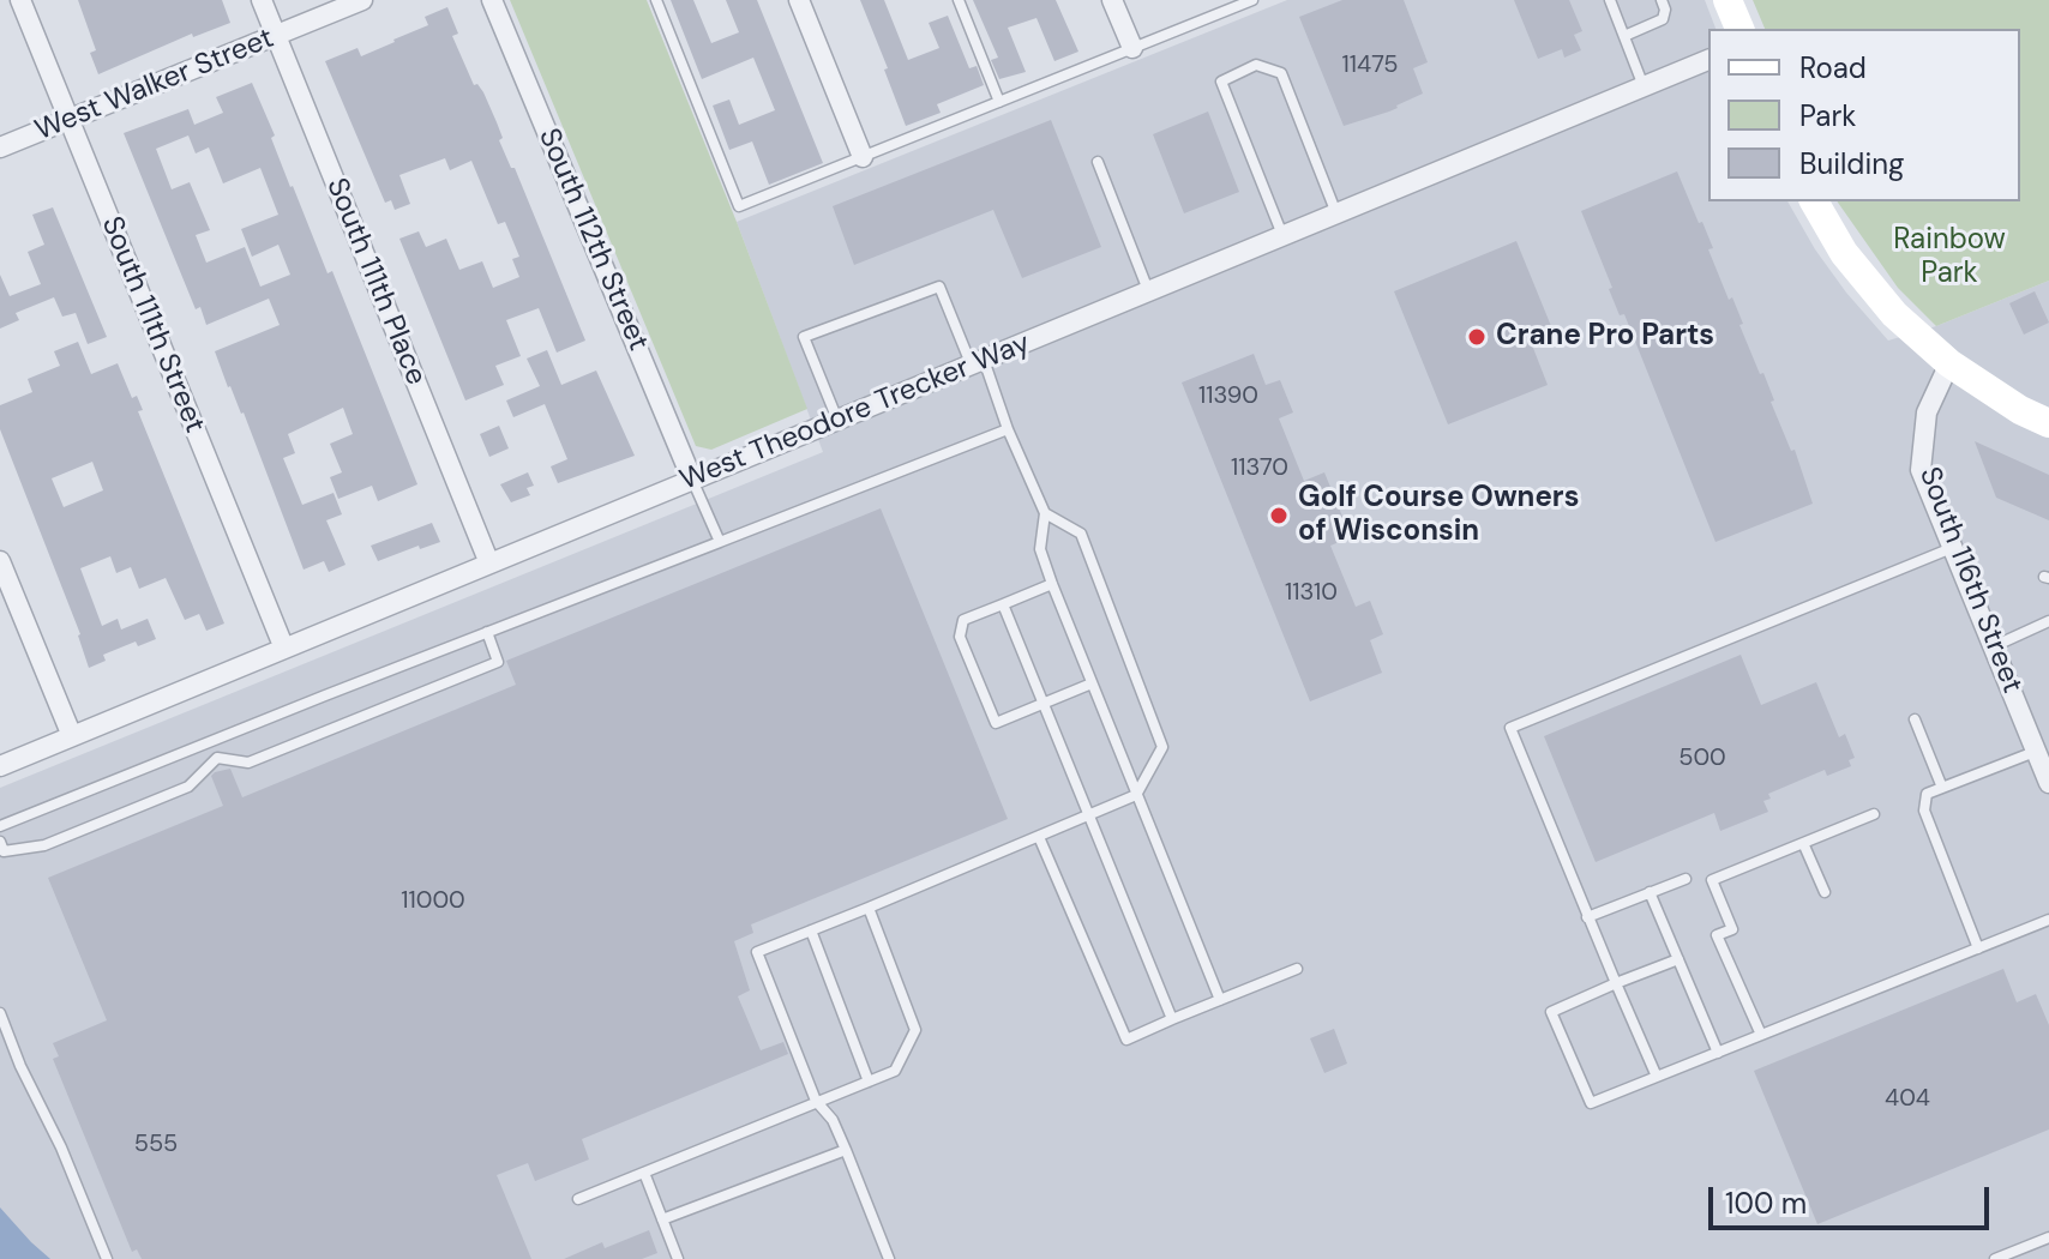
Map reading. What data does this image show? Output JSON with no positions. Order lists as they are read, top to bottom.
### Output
{
  "streets": {
    "street": [
      "West Walker Street",
      "South 112th Street",
      "South 111th Place",
      "South 111th Street",
      "West Theodore Trecker Way",
      "South 116th Street"
    ]
  },
  "crossings": [
    ["West Walker Street", "South 111th Place"],
    ["West Walker Street", "South 111th Street"],
    ["South 112th Street", "West Theodore Trecker Way"],
    ["South 111th Place", "West Theodore Trecker Way"],
    ["South 111th Street", "West Theodore Trecker Way"]
  ],
  "parks": ["Rainbow Park"],
  "places": ["Crane Pro Parts", "Golf Course Owners of Wisconsin"],
  "house_numbers": [
    "11475",
    "11390",
    "11370",
    "11310",
    "500",
    "11000",
    "404",
    "555"
  ],
  "legend": ["Road", "Park", "Building"],
  "scale_bar": "100 m"
}
